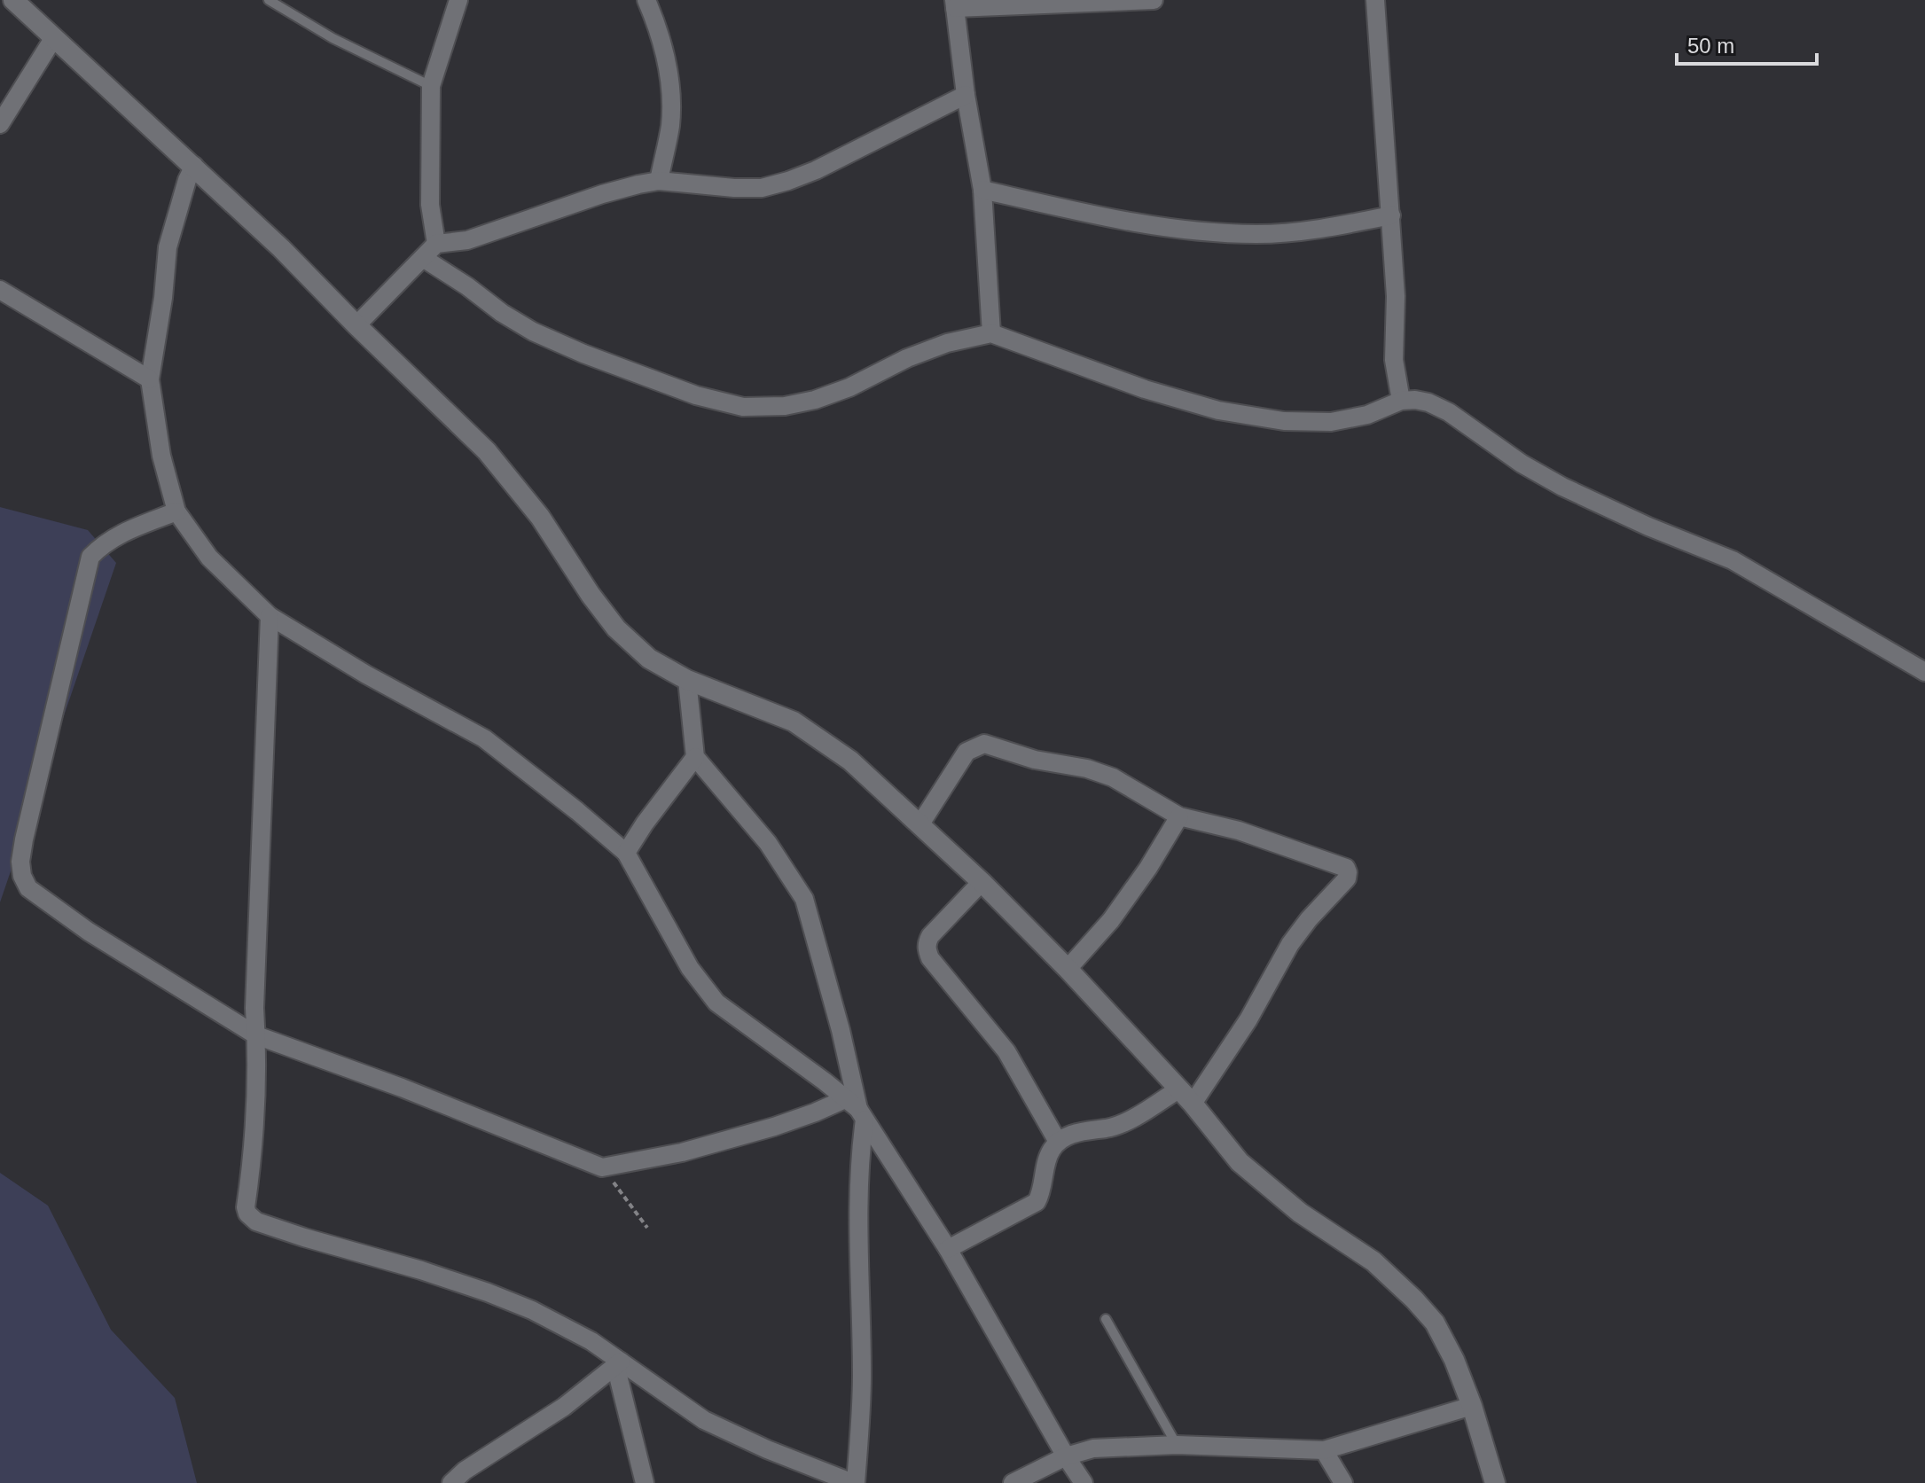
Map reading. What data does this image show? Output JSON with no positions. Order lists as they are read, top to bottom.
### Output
{
  "scale_bar": "50 m"
}
